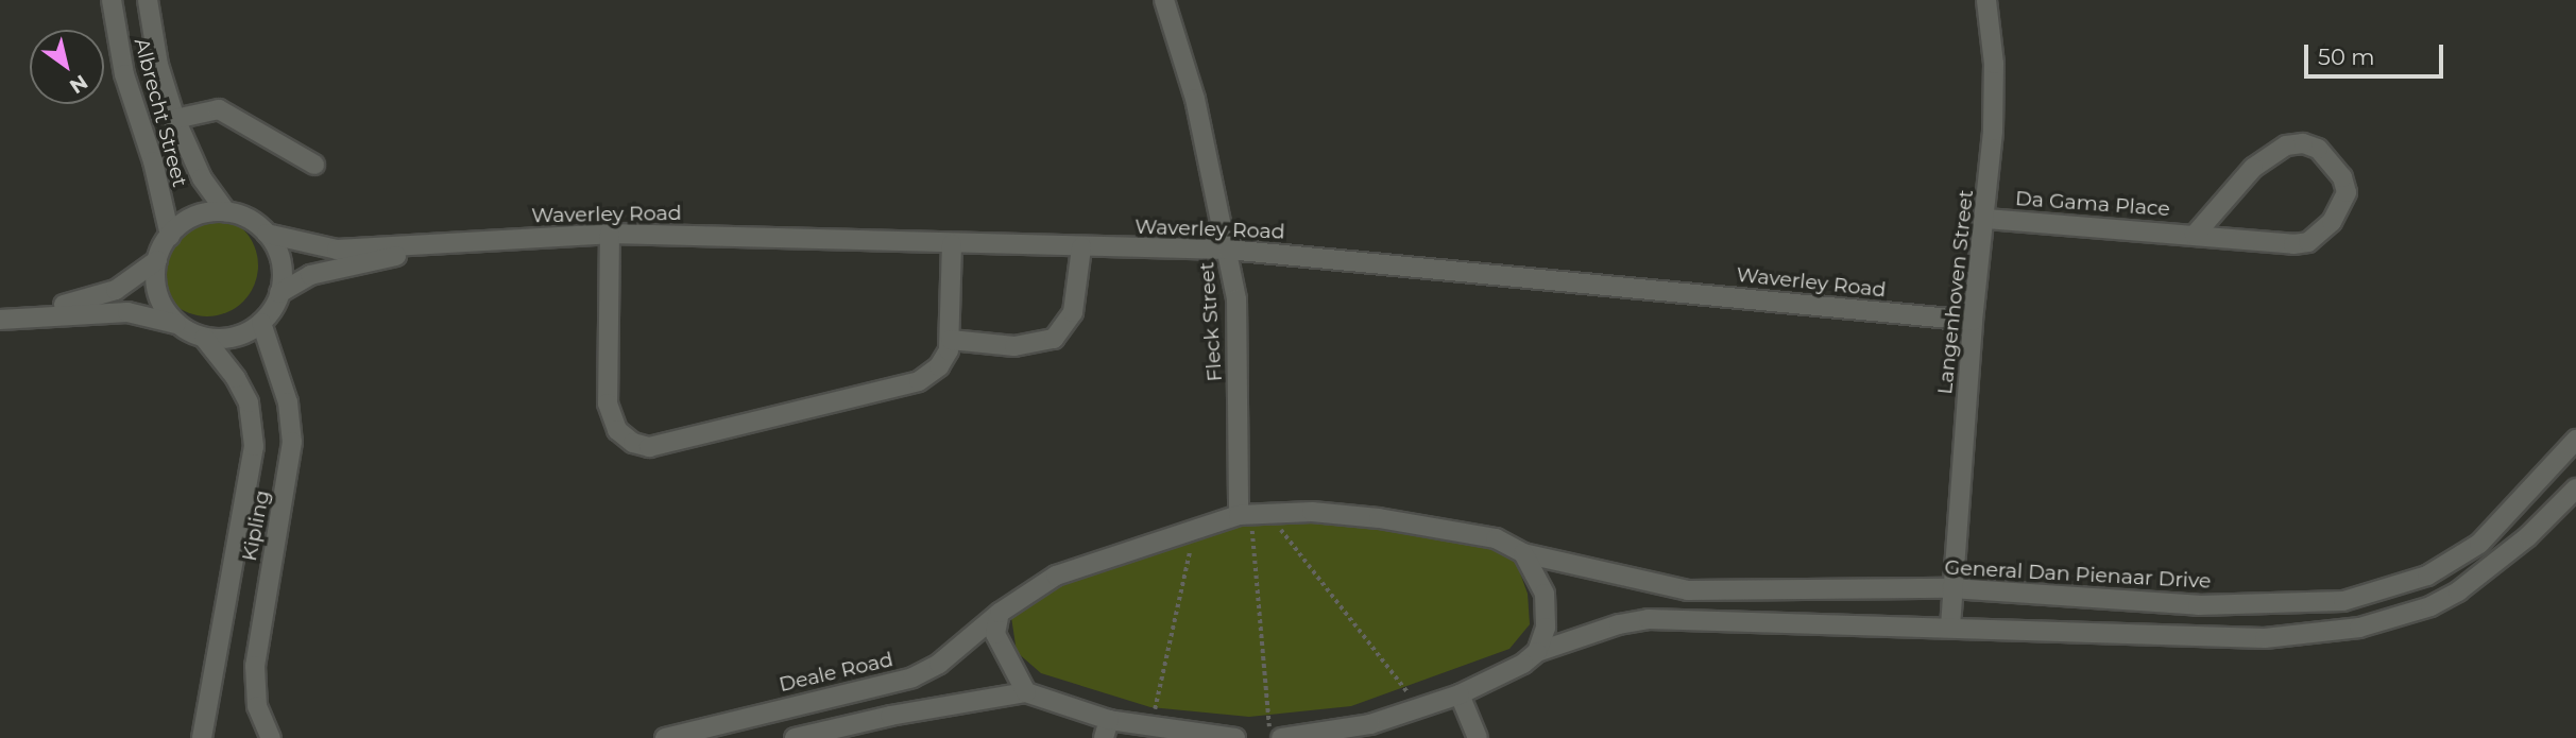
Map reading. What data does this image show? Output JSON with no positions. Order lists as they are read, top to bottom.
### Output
{
  "streets": {
    "street": [
      "Albrecht Street",
      "Da Gama Place",
      "Waverley Road",
      "Langenhoven Street",
      "Fleck Street",
      "Kipling",
      "General Dan Pienaar Drive",
      "Deale Road"
    ]
  },
  "crossings": [
    ["Albrecht Street", "Waverley Road"],
    ["Albrecht Street", "Kipling"],
    ["Da Gama Place", "Langenhoven Street"],
    ["Waverley Road", "Langenhoven Street"],
    ["Waverley Road", "Fleck Street"],
    ["Waverley Road", "Kipling"],
    ["Langenhoven Street", "General Dan Pienaar Drive"],
    ["Fleck Street", "General Dan Pienaar Drive"],
    ["Fleck Street", "Deale Road"],
    ["General Dan Pienaar Drive", "Deale Road"]
  ],
  "scale_bar": "50 m",
  "north": "bottom right"
}
